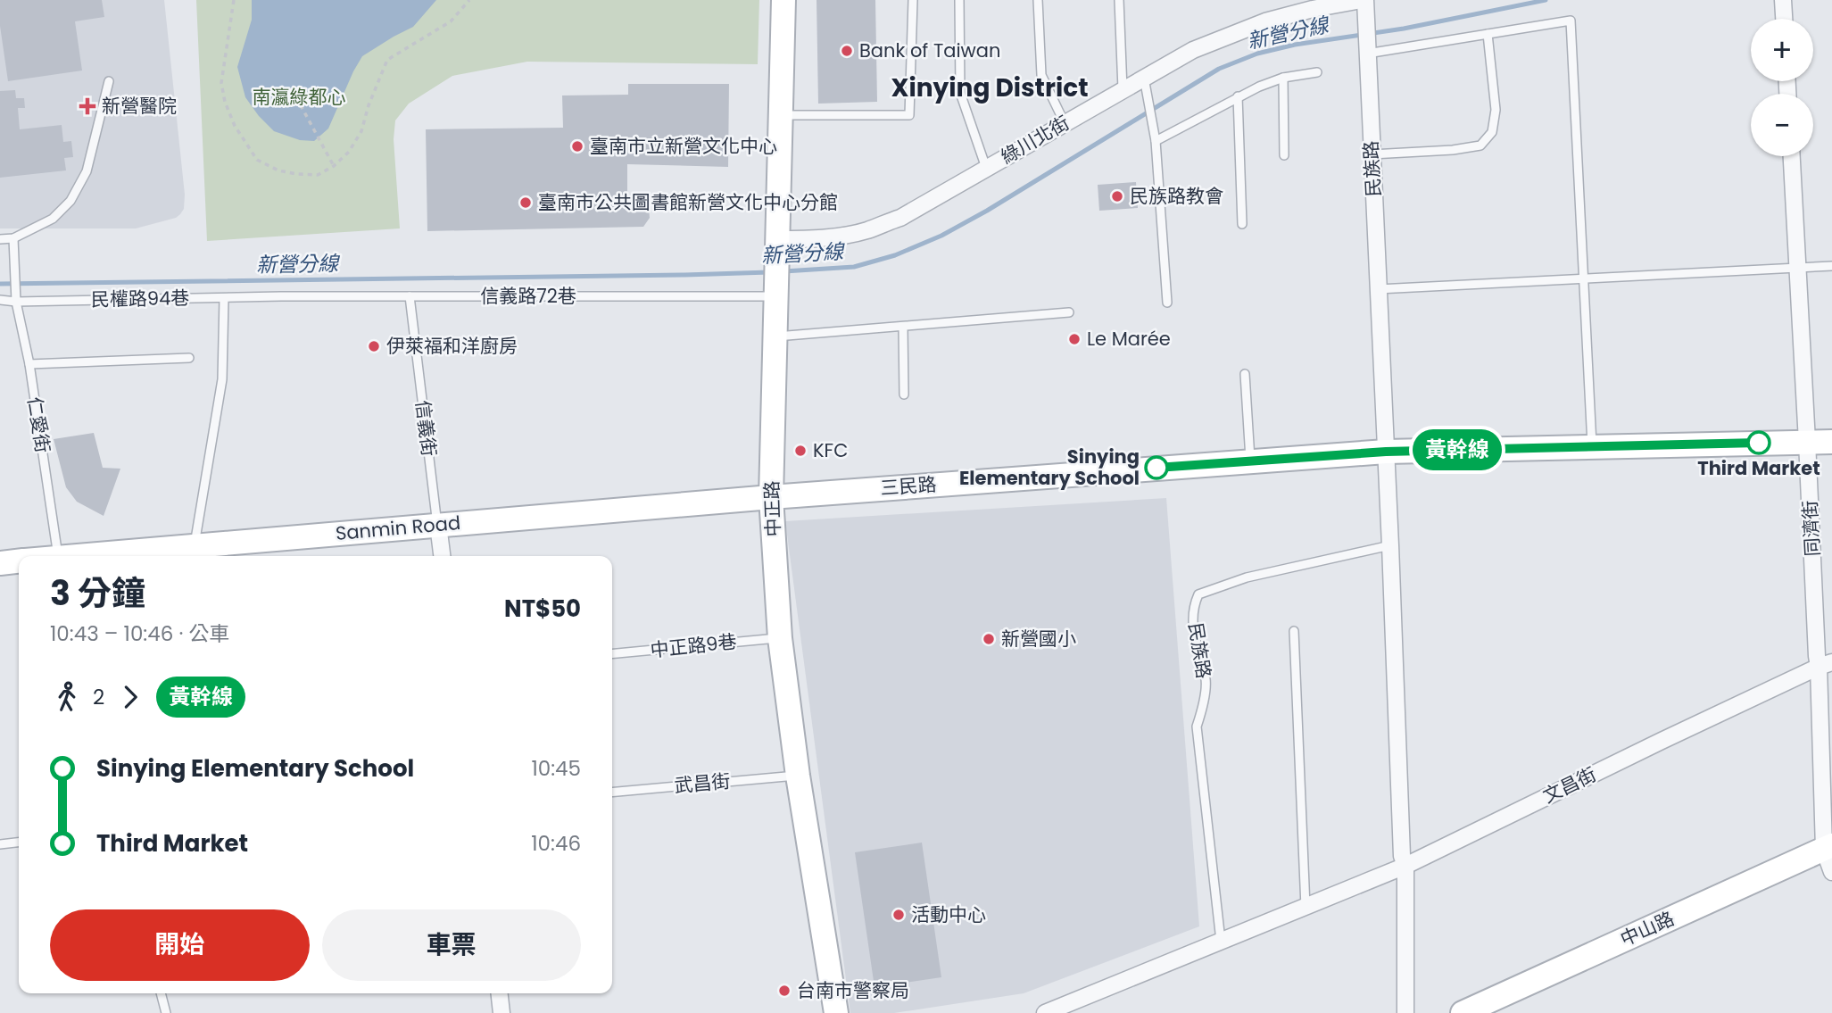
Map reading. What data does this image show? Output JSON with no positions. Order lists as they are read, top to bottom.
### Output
{
  "streets": {
    "street": [
      "綠川北街",
      "民族路",
      "信義街",
      "三民路",
      "中正路",
      "Sanmin Road",
      "同濟街",
      "文昌街",
      "中山路"
    ],
    "lane": [
      "信義路72巷",
      "民權路94巷",
      "仁愛街",
      "中正路9巷",
      "武昌街"
    ]
  },
  "crossings": [
    ["綠川北街", "中正路"],
    ["民族路", "三民路"],
    ["民族路", "文昌街"],
    ["信義路72巷", "民權路94巷"],
    ["信義路72巷", "信義街"],
    ["信義路72巷", "中正路"],
    ["民權路94巷", "仁愛街"],
    ["信義街", "Sanmin Road"],
    ["三民路", "中正路"],
    ["三民路", "Sanmin Road"],
    ["三民路", "同濟街"],
    ["中正路", "Sanmin Road"],
    ["中正路", "中正路9巷"],
    ["中正路", "武昌街"],
    ["同濟街", "文昌街"],
    ["同濟街", "中山路"]
  ],
  "districts": ["Xinying District"],
  "water": ["新營分線"],
  "parks": ["南瀛綠都心"],
  "places": {
    "other": [
      "Bank of Taiwan",
      "臺南市立新營文化中心",
      "民族路教會",
      "臺南市公共圖書館新營文化中心分館",
      "Le Marée",
      "伊萊福和洋廚房",
      "Third Market",
      "KFC",
      "Sinying Elementary School",
      "新營國小",
      "活動中心",
      "台南市警察局"
    ],
    "health": ["新營醫院"]
  },
  "lines": ["bus line 黃幹線"],
  "page": {
    "on_map": "黃幹線",
    "map_buttons": ["+", "−"],
    "heading": ["3 分鐘", "10:43 – 10:46 · 公車", "NT$50"],
    "legs": ["2", "黃幹線"],
    "list": [
      {
        "name": "Sinying Elementary School",
        "value": "10:45"
      },
      {
        "name": "Third Market",
        "value": "10:46"
      }
    ],
    "buttons": ["開始", "車票"]
  }
}
